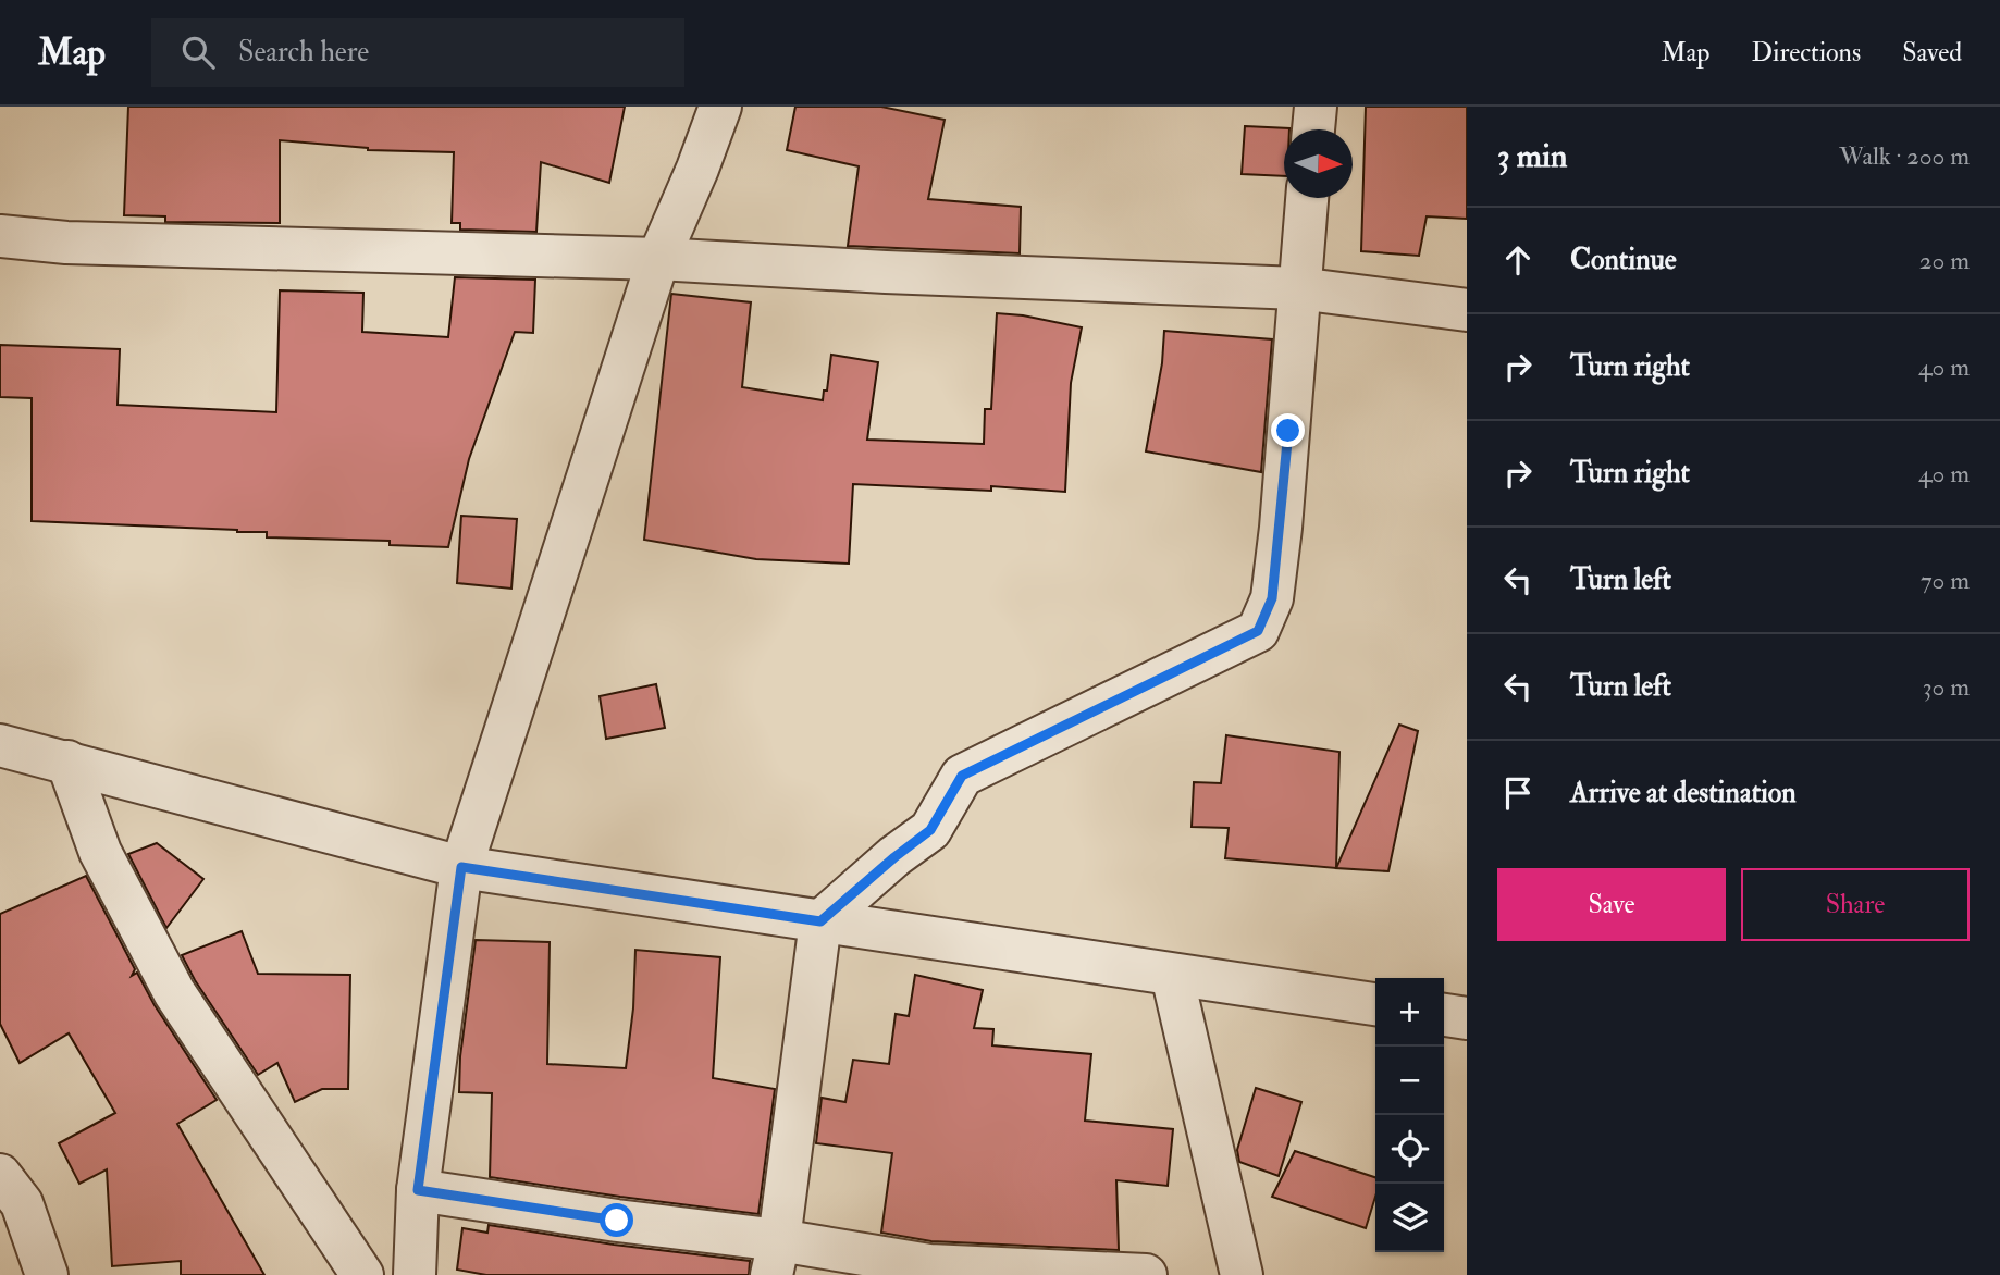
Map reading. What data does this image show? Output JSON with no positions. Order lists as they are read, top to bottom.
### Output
{
  "north": "right",
  "page": {
    "header": "Map",
    "search": "Search here",
    "nav": ["Map", "Directions", "Saved"],
    "heading": ["3 min", "Walk · 200 m"],
    "list": [
      ["Continue", "20 m"],
      ["Turn right", "40 m"],
      ["Turn right", "40 m"],
      ["Turn left", "70 m"],
      ["Turn left", "30 m"],
      "Arrive at destination"
    ],
    "buttons": ["Save", "Share"],
    "map_buttons": ["+", "−"]
  }
}
